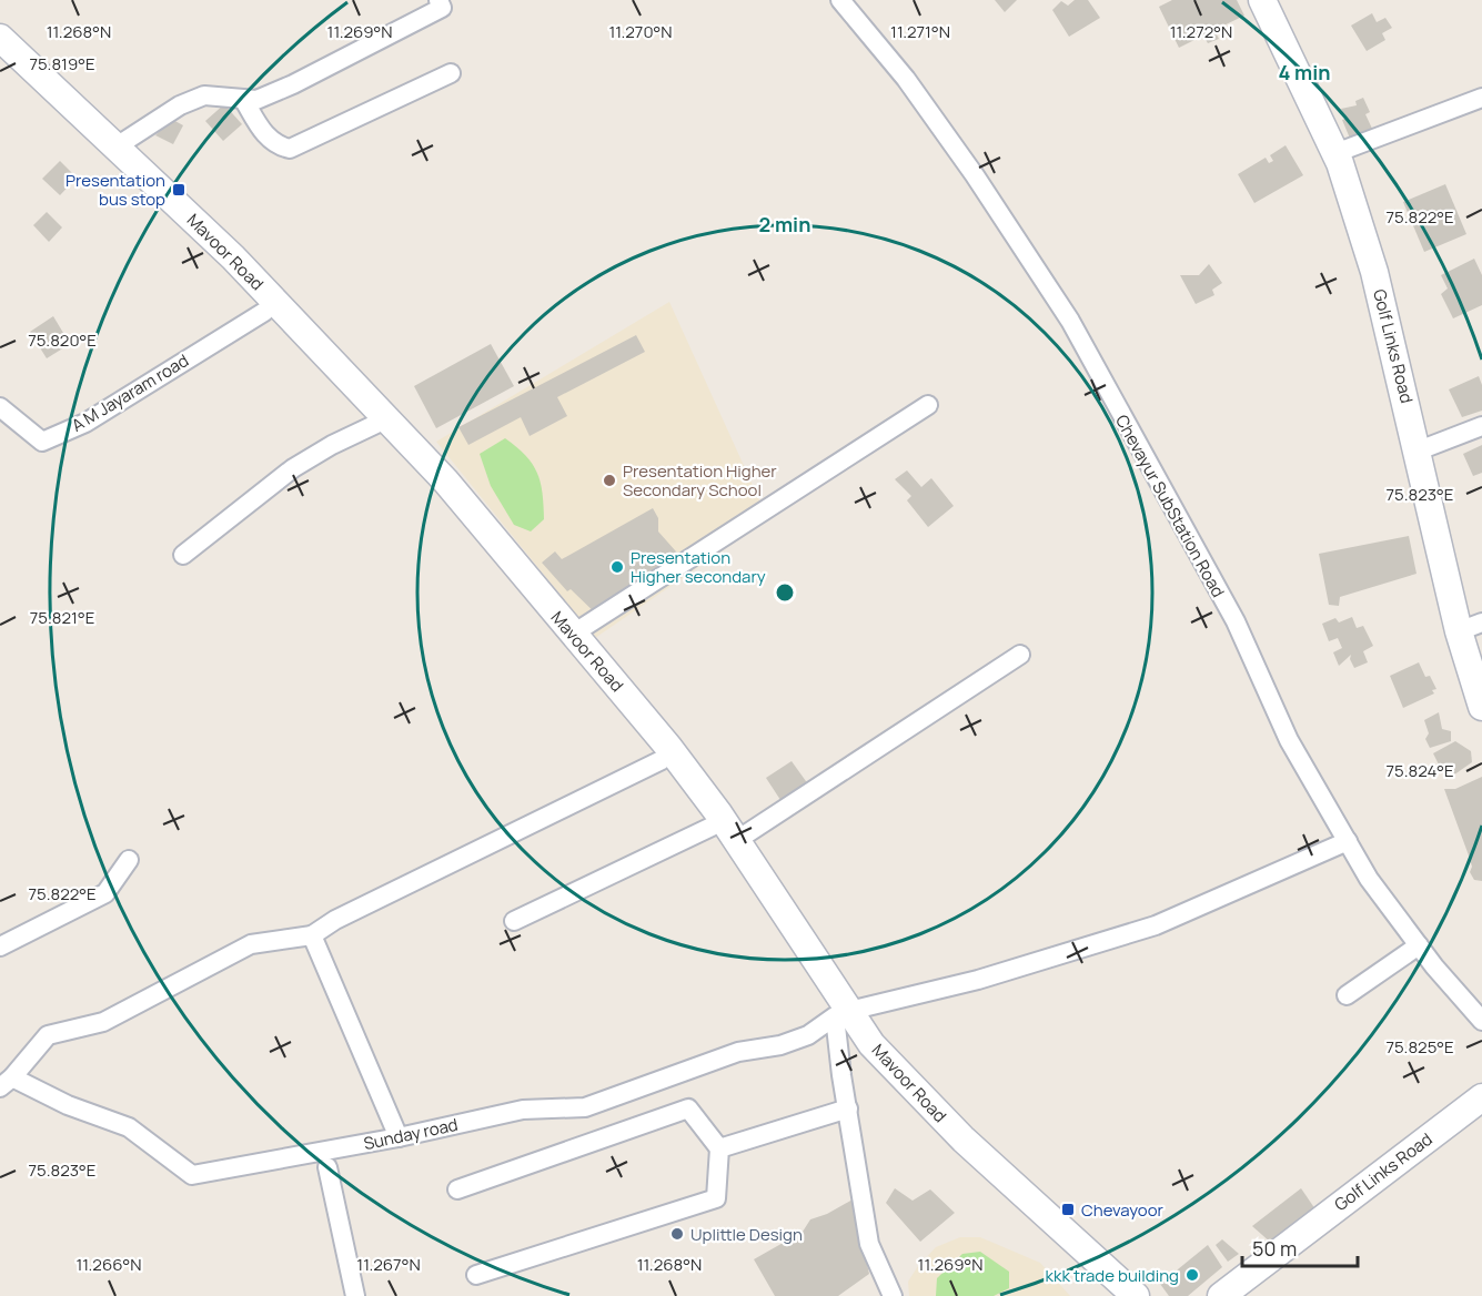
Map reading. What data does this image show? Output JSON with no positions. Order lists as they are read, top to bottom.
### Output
{
  "streets": {
    "main road": ["Mavoor Road", "Golf Links Road"],
    "street": ["A M Jayaram road", "Chevayur SubStation Road", "Sunday road"]
  },
  "crossings": [
    ["Mavoor Road", "A M Jayaram road"],
    ["Mavoor Road", "Sunday road"]
  ],
  "places": {
    "transit": ["Presentation bus stop", "Chevayoor"],
    "other": [
      "Presentation Higher Secondary School",
      "Presentation Higher secondary",
      "Uplittle Design",
      "kkk trade building"
    ]
  },
  "scale_bar": "50 m",
  "coordinates": [
    "11.268°N",
    "11.269°N",
    "11.270°N",
    "11.271°N",
    "11.272°N",
    "75.819°E",
    "75.822°E",
    "75.820°E",
    "75.823°E",
    "75.821°E",
    "75.824°E",
    "75.825°E",
    "11.266°N",
    "11.267°N"
  ],
  "rings": ["4 min", "2 min"]
}
